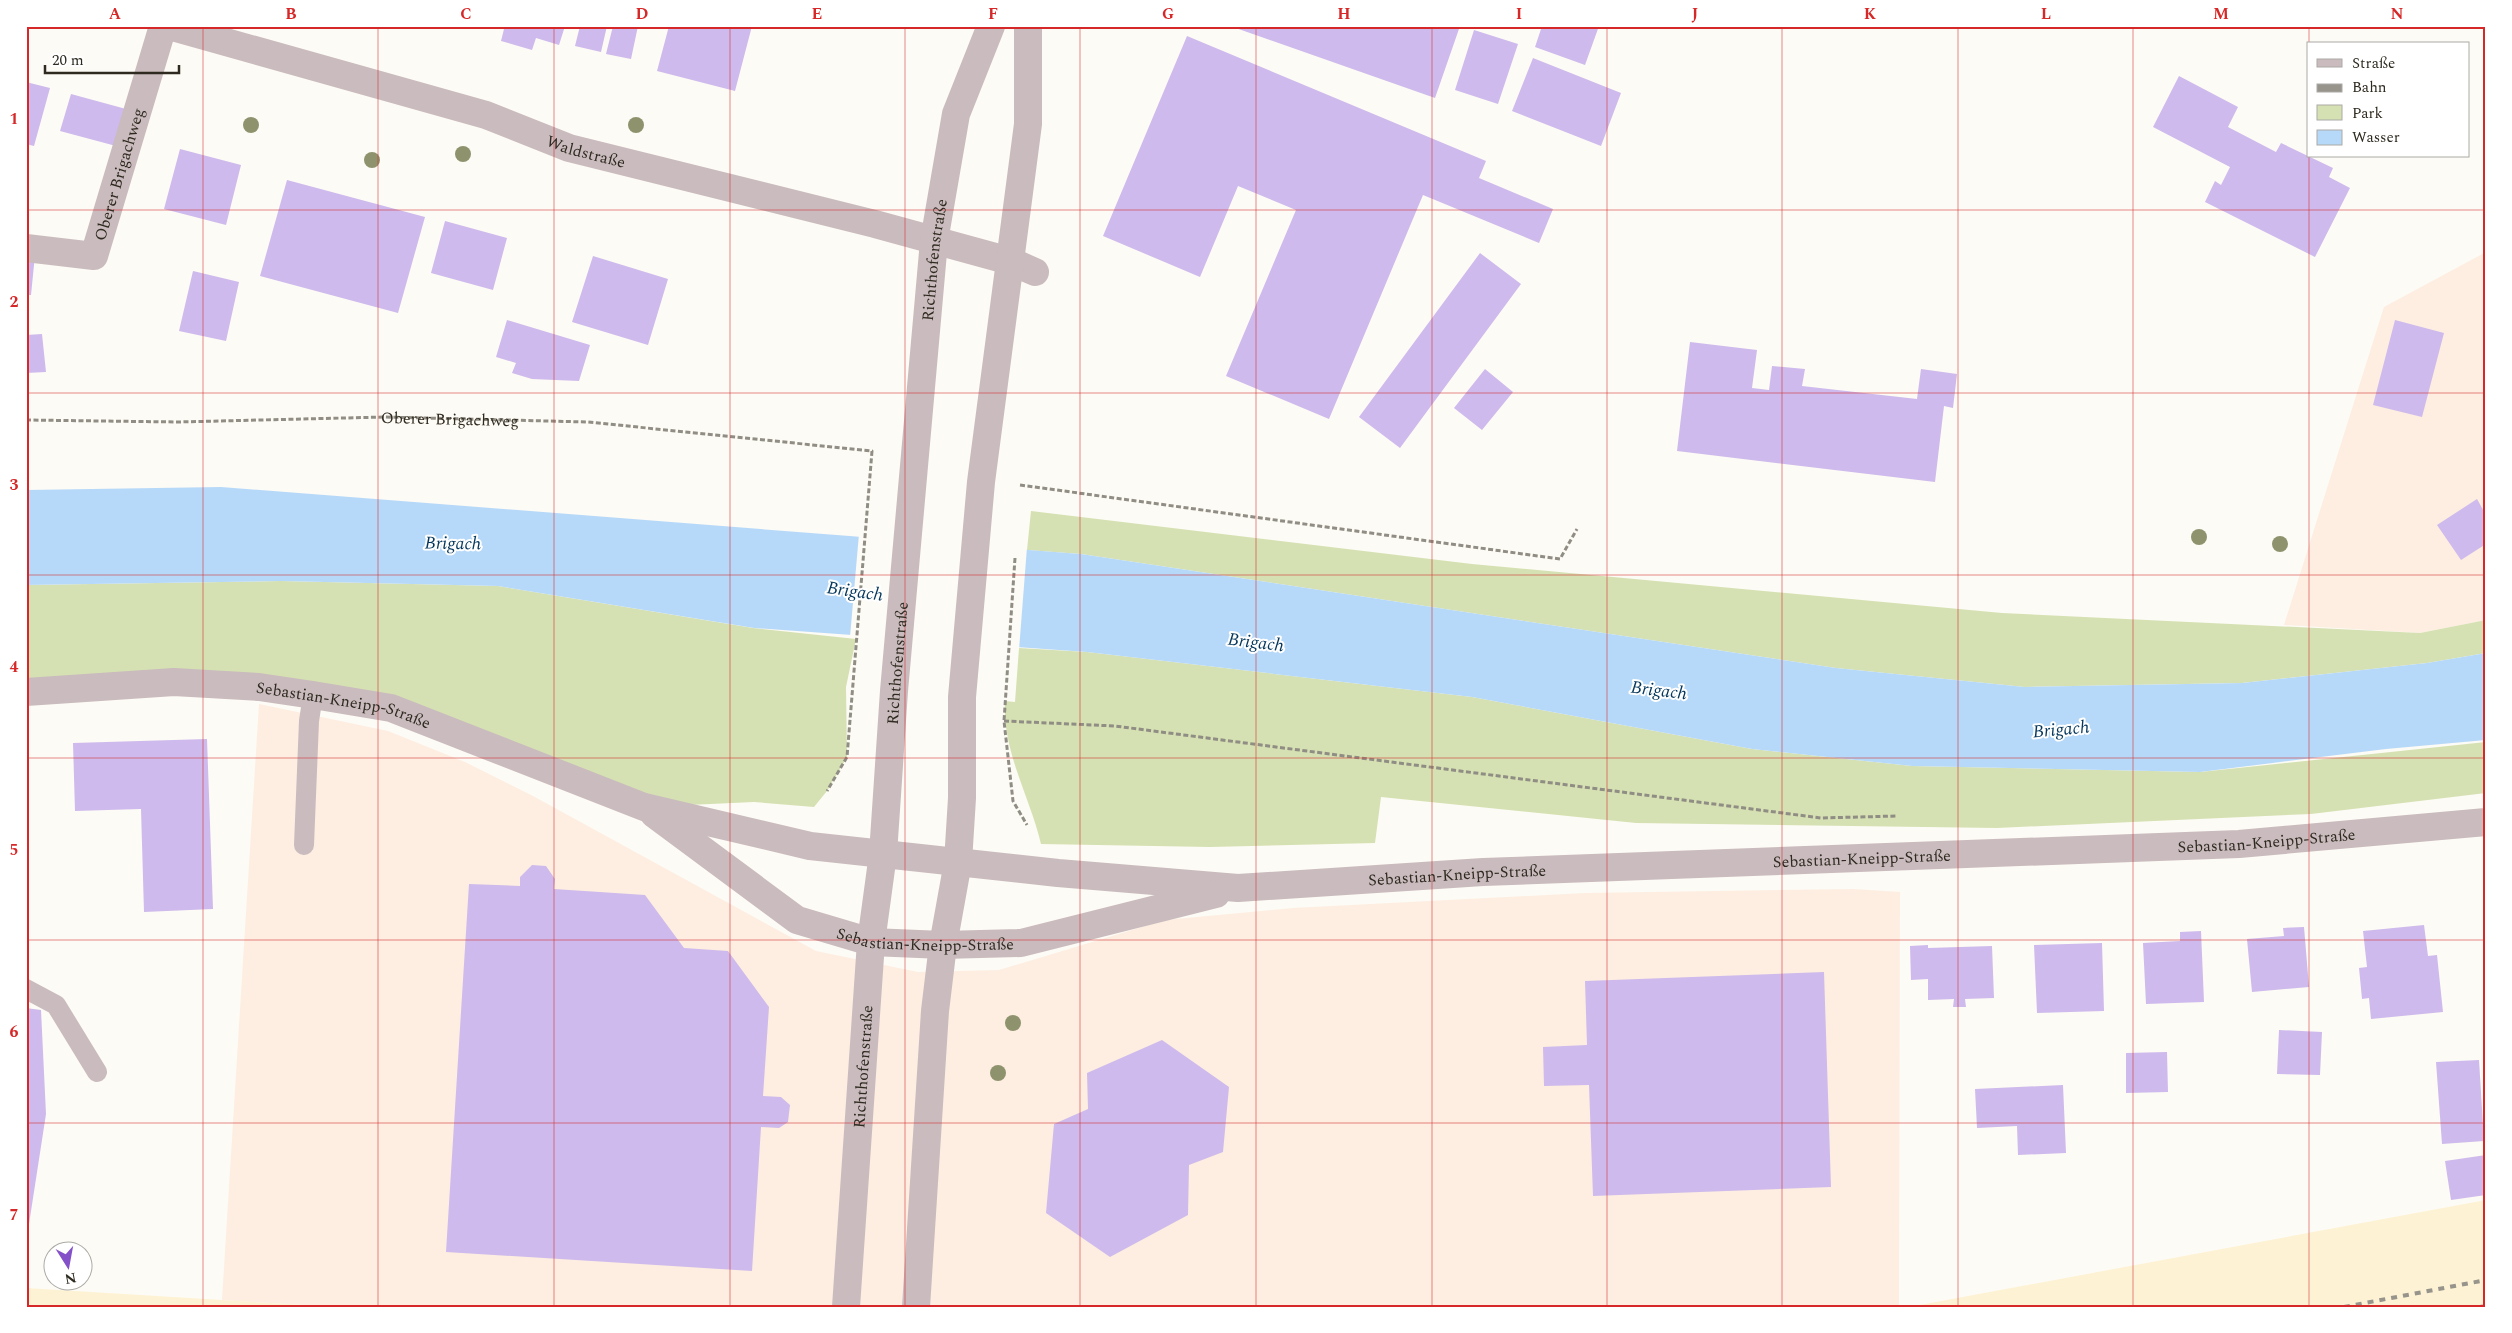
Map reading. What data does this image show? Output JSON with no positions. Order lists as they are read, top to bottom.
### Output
{
  "streets": {
    "street": [
      "Waldstraße",
      "Oberer Brigachweg",
      "Richthofenstraße",
      "Sebastian-Kneipp-Straße"
    ]
  },
  "crossings": [
    ["Waldstraße", "Richthofenstraße"],
    ["Richthofenstraße", "Sebastian-Kneipp-Straße"]
  ],
  "water": ["Brigach"],
  "legend": [
    "Straße",
    "Bahn",
    "Park",
    "Wasser"
  ],
  "scale_bar": "20 m",
  "north": "bottom",
  "grid": {
    "columns": [
      "A",
      "B",
      "C",
      "D",
      "E",
      "F",
      "G",
      "H",
      "I",
      "J",
      "K",
      "L",
      "M",
      "N"
    ],
    "rows": [
      "1",
      "2",
      "3",
      "4",
      "5",
      "6",
      "7"
    ]
  }
}
